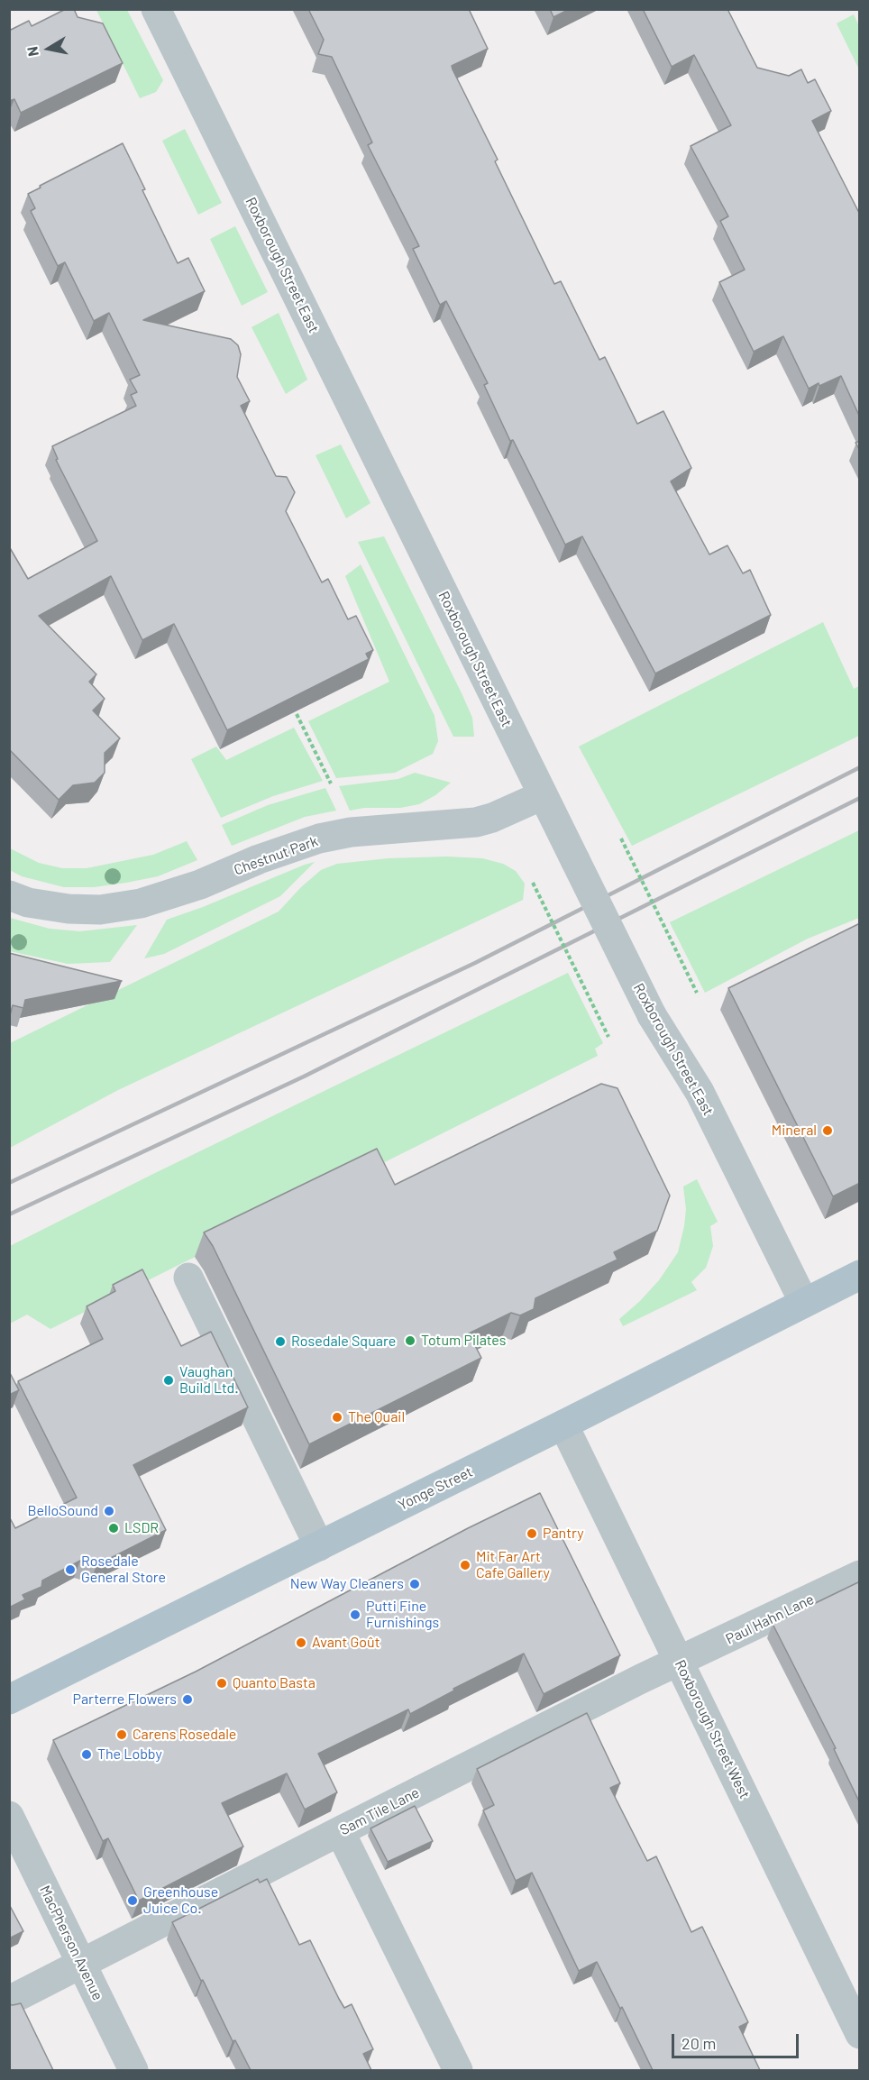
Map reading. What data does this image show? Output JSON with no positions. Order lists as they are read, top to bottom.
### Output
{
  "streets": {
    "main road": ["Yonge Street"],
    "street": [
      "Roxborough Street East",
      "Chestnut Park",
      "Paul Hahn Lane",
      "Roxborough Street West",
      "Sam Tile Lane",
      "MacPherson Avenue"
    ]
  },
  "crossings": [
    ["Roxborough Street East", "Chestnut Park"],
    ["Roxborough Street East", "Yonge Street"],
    ["Yonge Street", "Roxborough Street West"],
    ["Paul Hahn Lane", "Roxborough Street West"],
    ["Paul Hahn Lane", "Sam Tile Lane"],
    ["Roxborough Street West", "Sam Tile Lane"],
    ["Sam Tile Lane", "MacPherson Avenue"]
  ],
  "places": [
    "Mineral",
    "Totum Pilates",
    "Rosedale Square",
    "Vaughan Build Ltd.",
    "The Quail",
    "BelloSound",
    "LSDR",
    "Pantry",
    "Mit Far Art Cafe Gallery",
    "Rosedale General Store",
    "New Way Cleaners",
    "Putti Fine Furnishings",
    "Avant Goût",
    "Quanto Basta",
    "Parterre Flowers",
    "Carens Rosedale",
    "The Lobby",
    "Greenhouse Juice Co."
  ],
  "scale_bar": "20 m",
  "north": "left"
}
